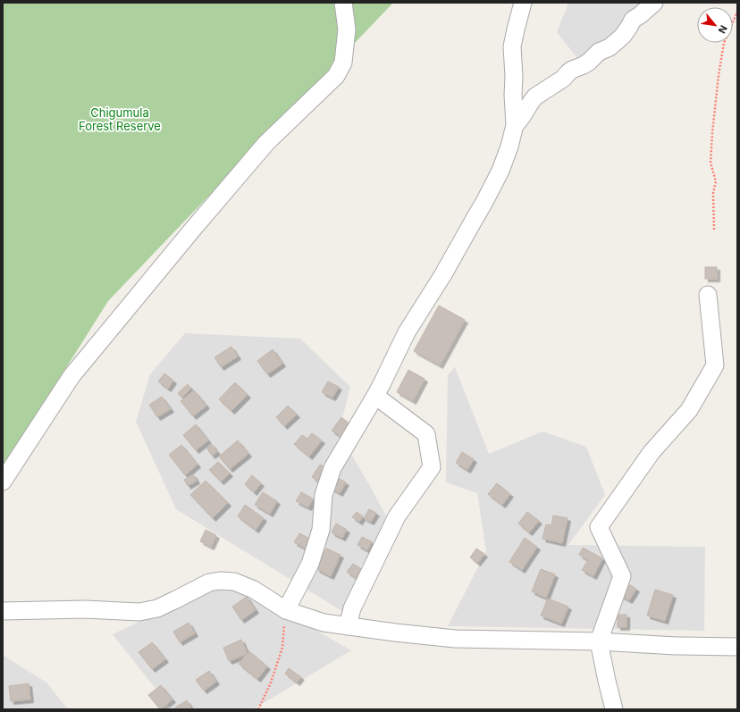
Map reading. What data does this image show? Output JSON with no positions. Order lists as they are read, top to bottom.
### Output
{
  "parks": ["Chigumula Forest Reserve"],
  "north": "bottom right"
}
